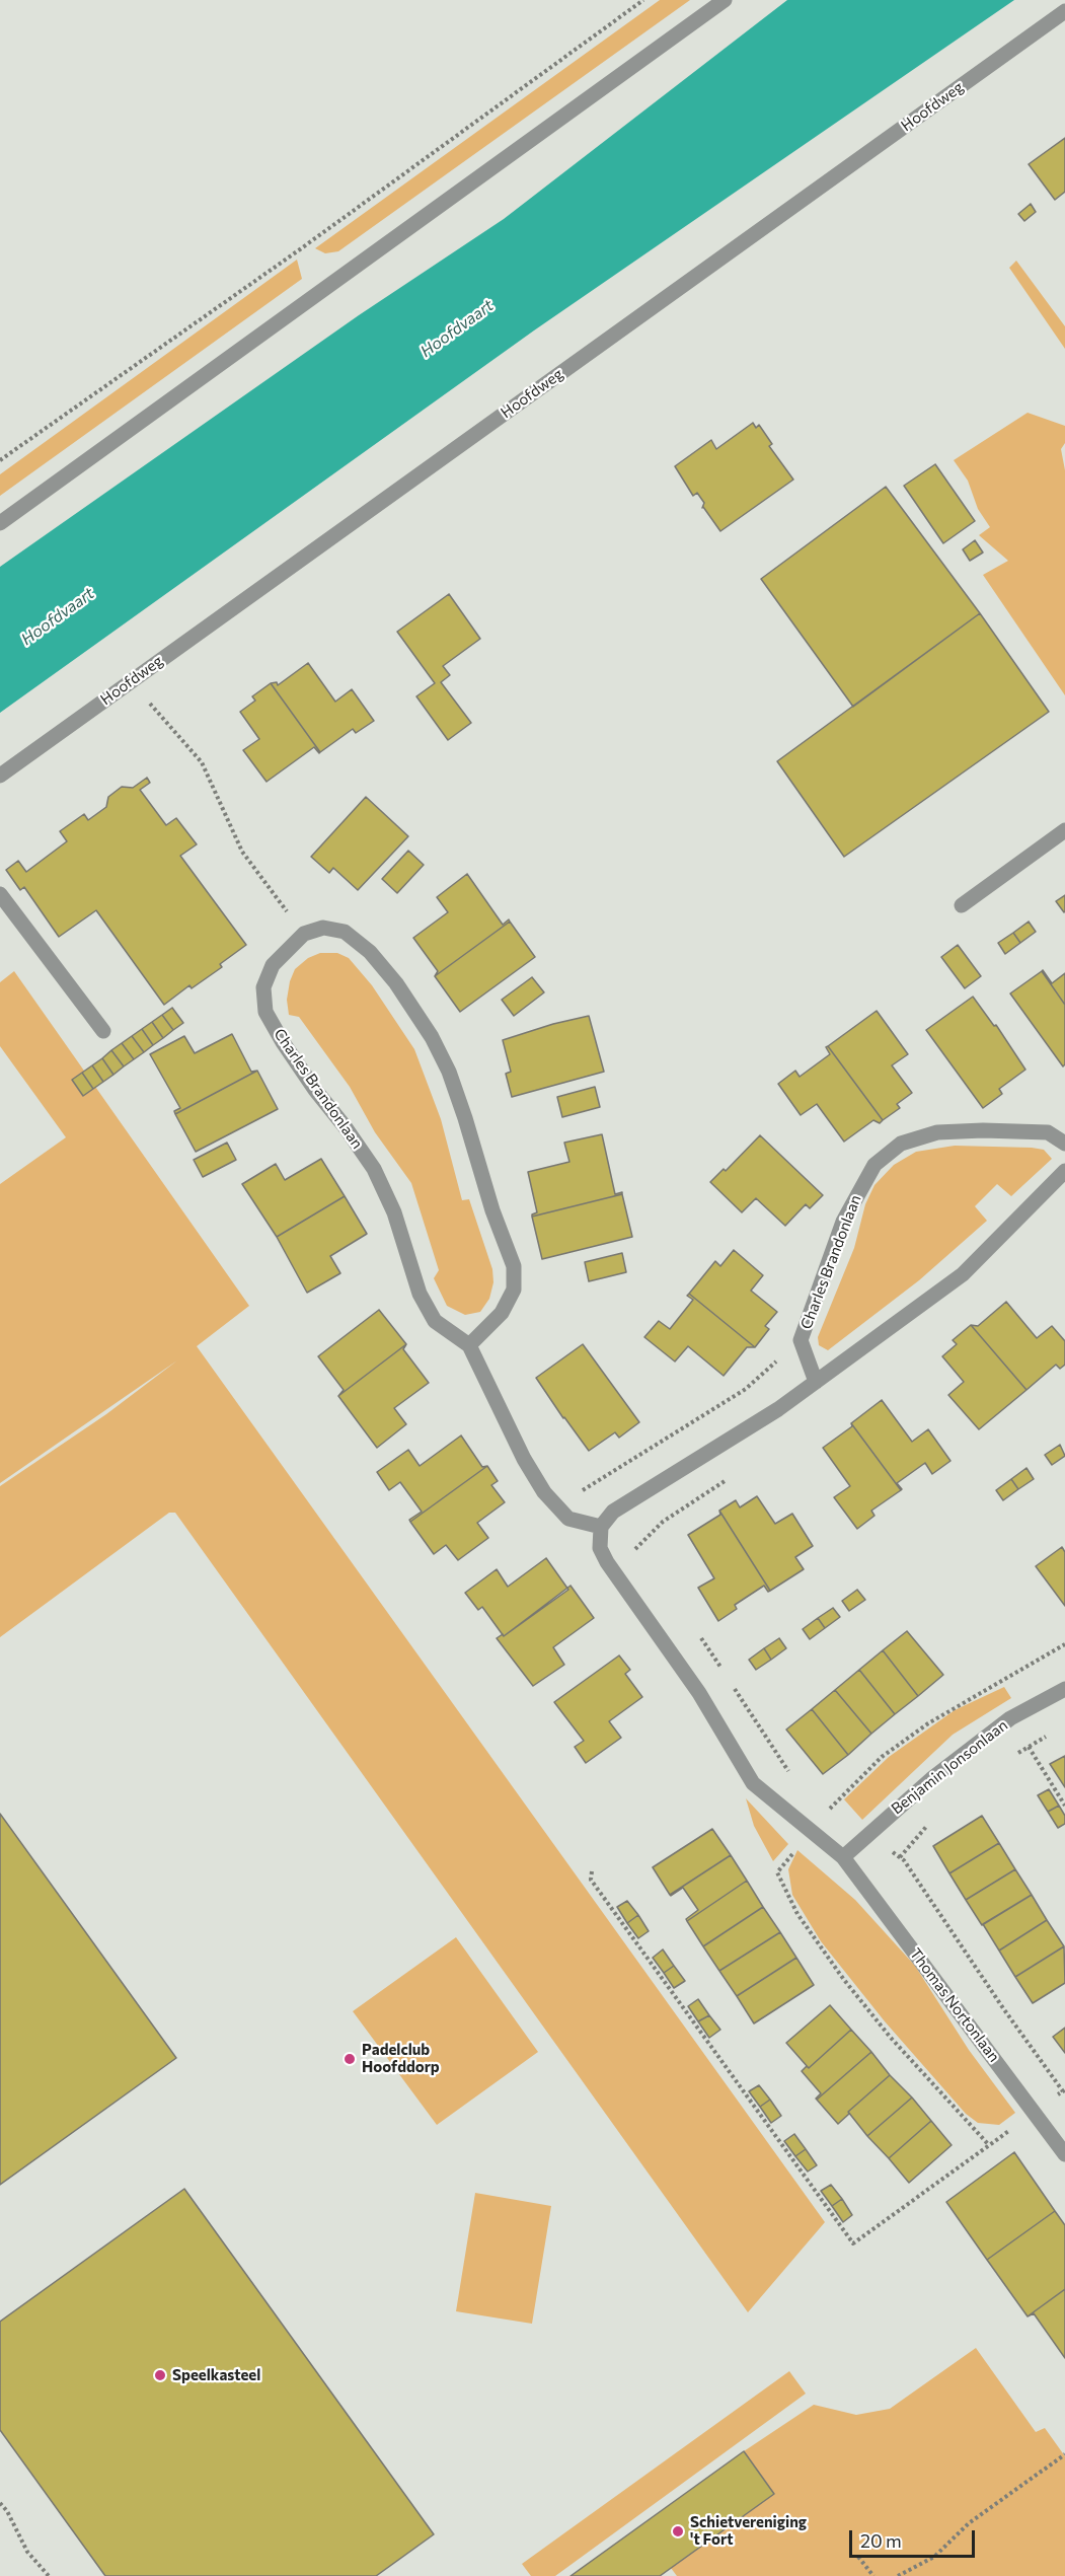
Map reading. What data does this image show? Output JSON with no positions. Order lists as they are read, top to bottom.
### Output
{
  "streets": {
    "street": [
      "Hoofdweg",
      "Charles Brandonlaan",
      "Benjamin Jonsonlaan",
      "Thomas Nortonlaan"
    ]
  },
  "crossings": [
    ["Benjamin Jonsonlaan", "Thomas Nortonlaan"]
  ],
  "water": ["Hoofdvaart"],
  "places": ["Padelclub Hoofddorp", "Speelkasteel", "Schietvereniging 't Fort"],
  "scale_bar": "20 m"
}
